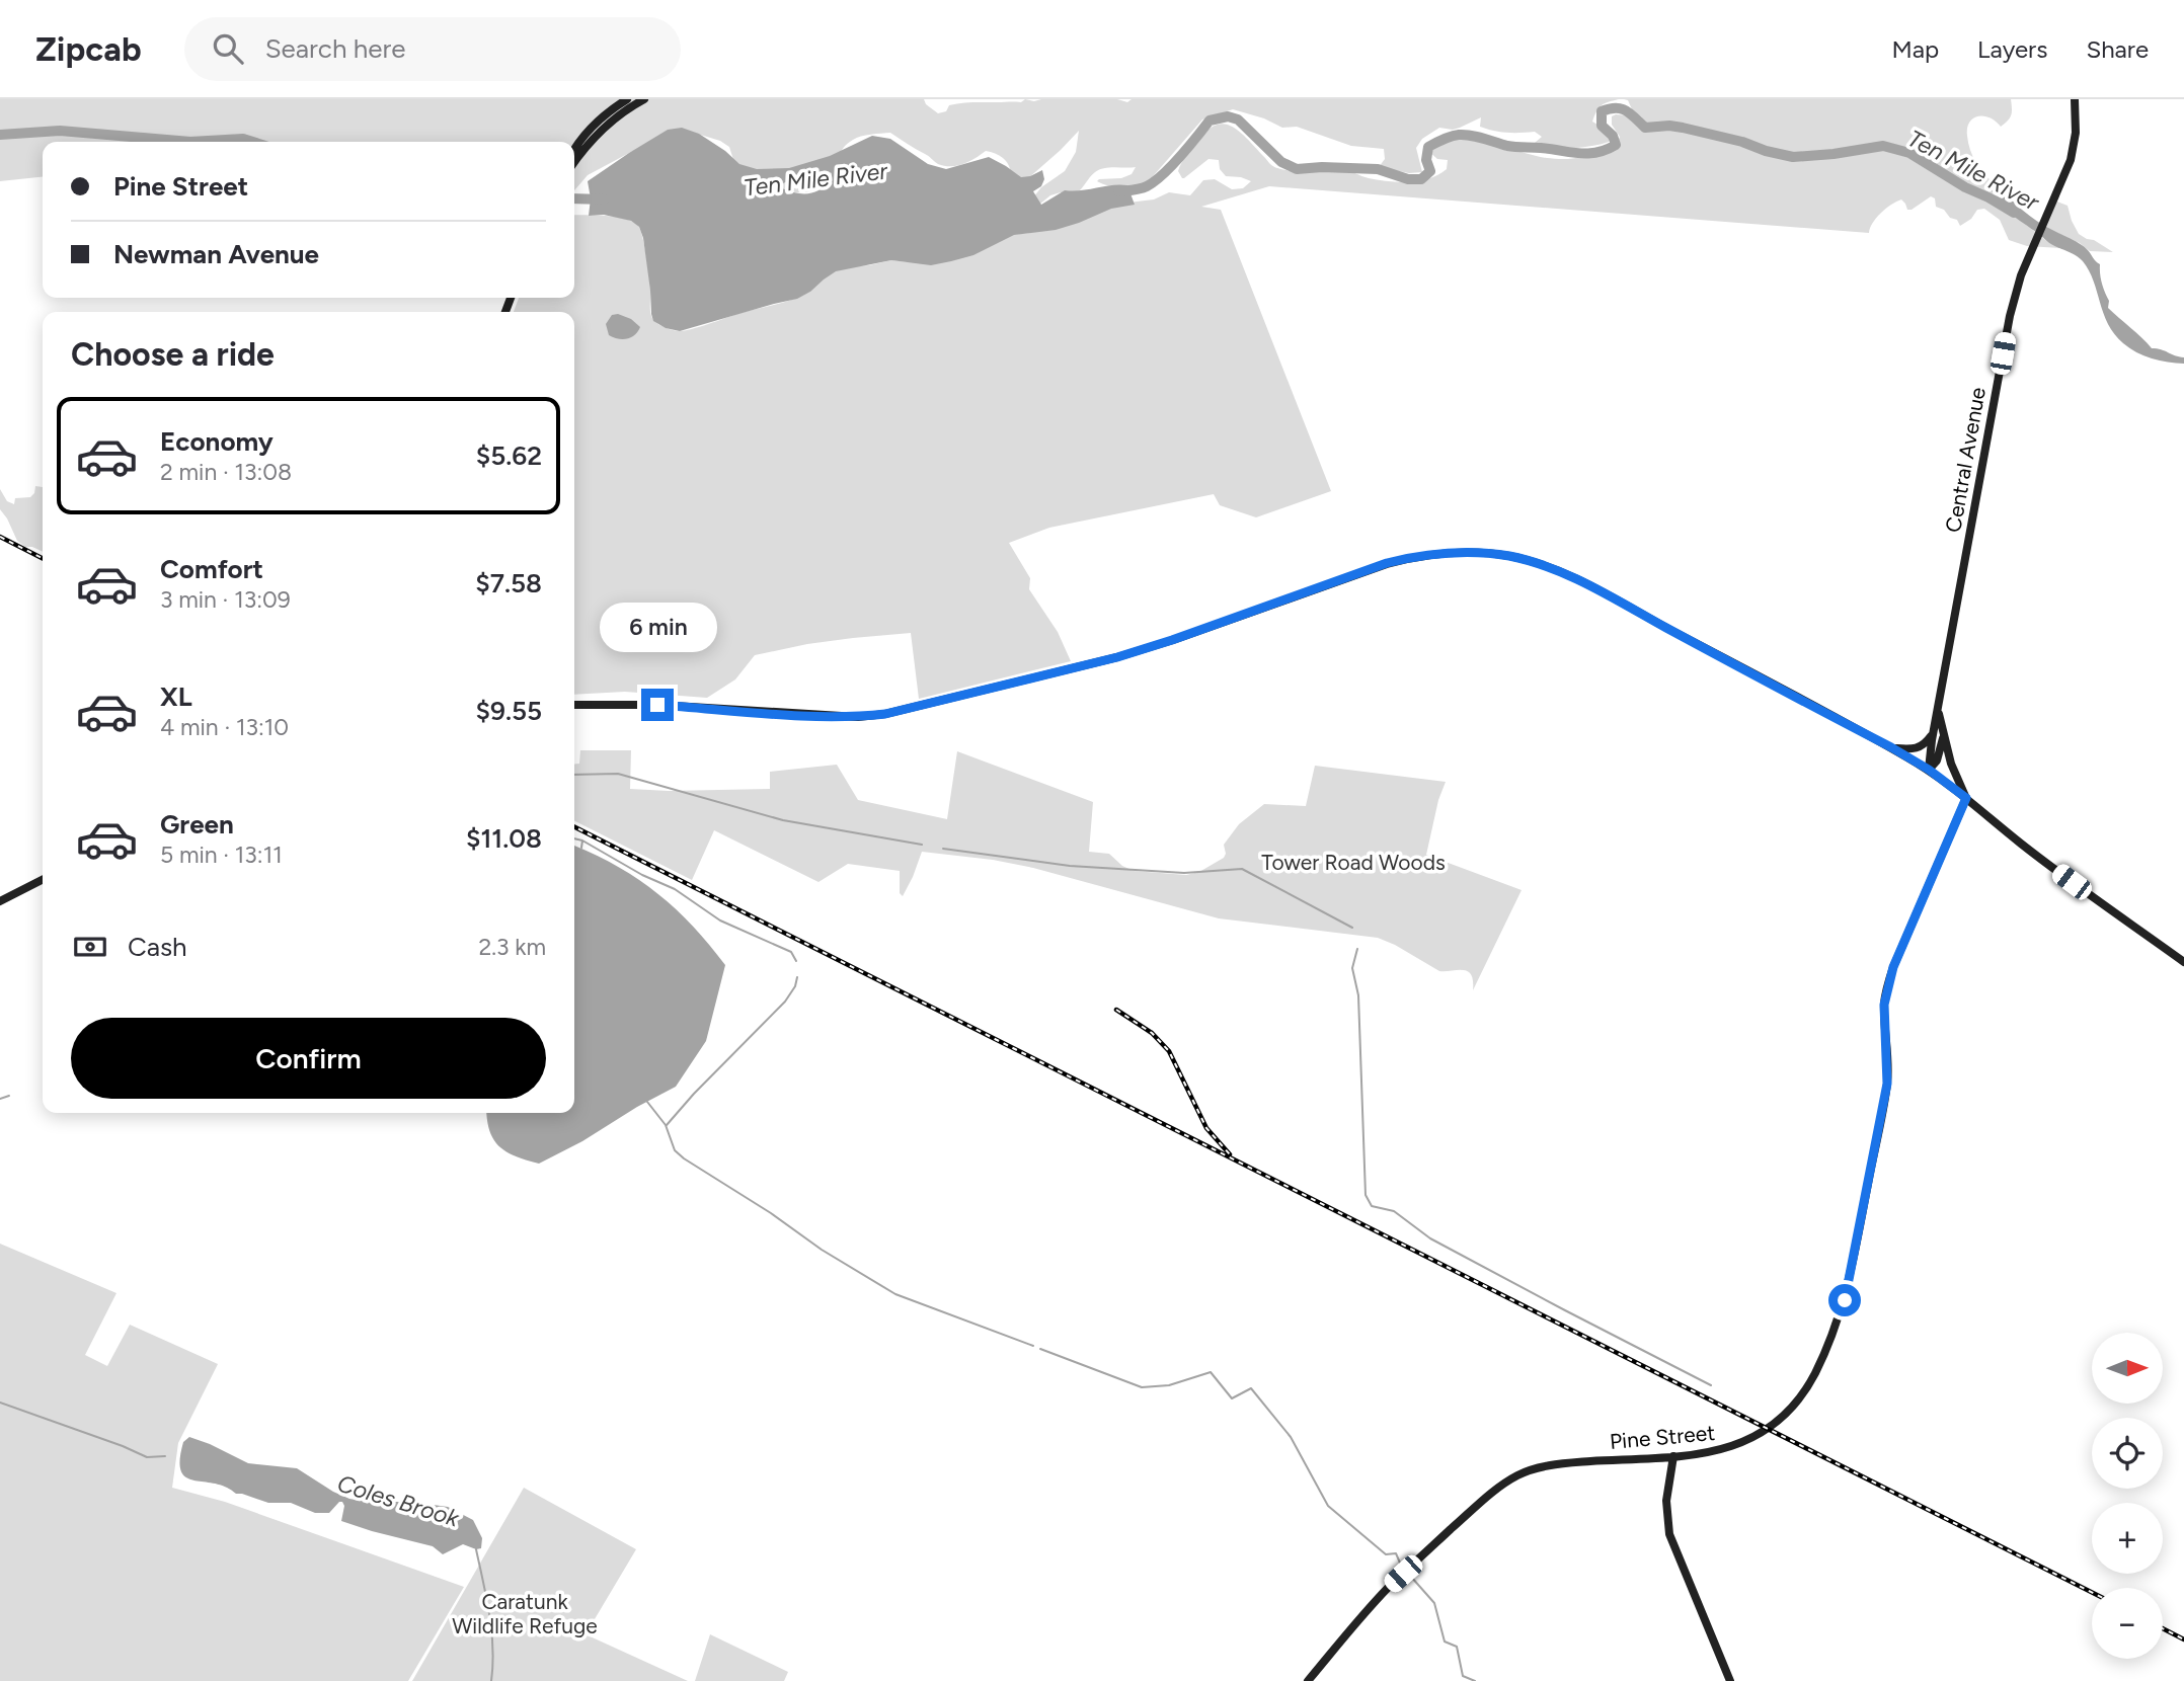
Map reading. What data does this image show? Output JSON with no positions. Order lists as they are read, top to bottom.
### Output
{
  "streets": {
    "main road": ["Central Avenue", "Pine Street"]
  },
  "crossings": [
    ["Central Avenue", "Pine Street"]
  ],
  "water": ["Ten Mile River", "Coles Brook"],
  "parks": ["Tower Road Woods", "Caratunk Wildlife Refuge"],
  "north": "right",
  "page": {
    "header": "Zipcab",
    "search": "Search here",
    "nav": ["Map", "Layers", "Share"],
    "banner": ["Pine Street", "Newman Avenue"],
    "heading": "Choose a ride",
    "list": [
      {
        "name": "Economy",
        "note": "2 min · 13:08",
        "value": "$5.62"
      },
      {
        "name": "Comfort",
        "note": "3 min · 13:09",
        "value": "$7.58"
      },
      {
        "name": "XL",
        "note": "4 min · 13:10",
        "value": "$9.55"
      },
      {
        "name": "Green",
        "note": "5 min · 13:11",
        "value": "$11.08"
      }
    ],
    "bubble": "6 min",
    "pay": ["Cash", "2.3 km"],
    "buttons": "Confirm",
    "map_buttons": ["+", "−"]
  }
}
